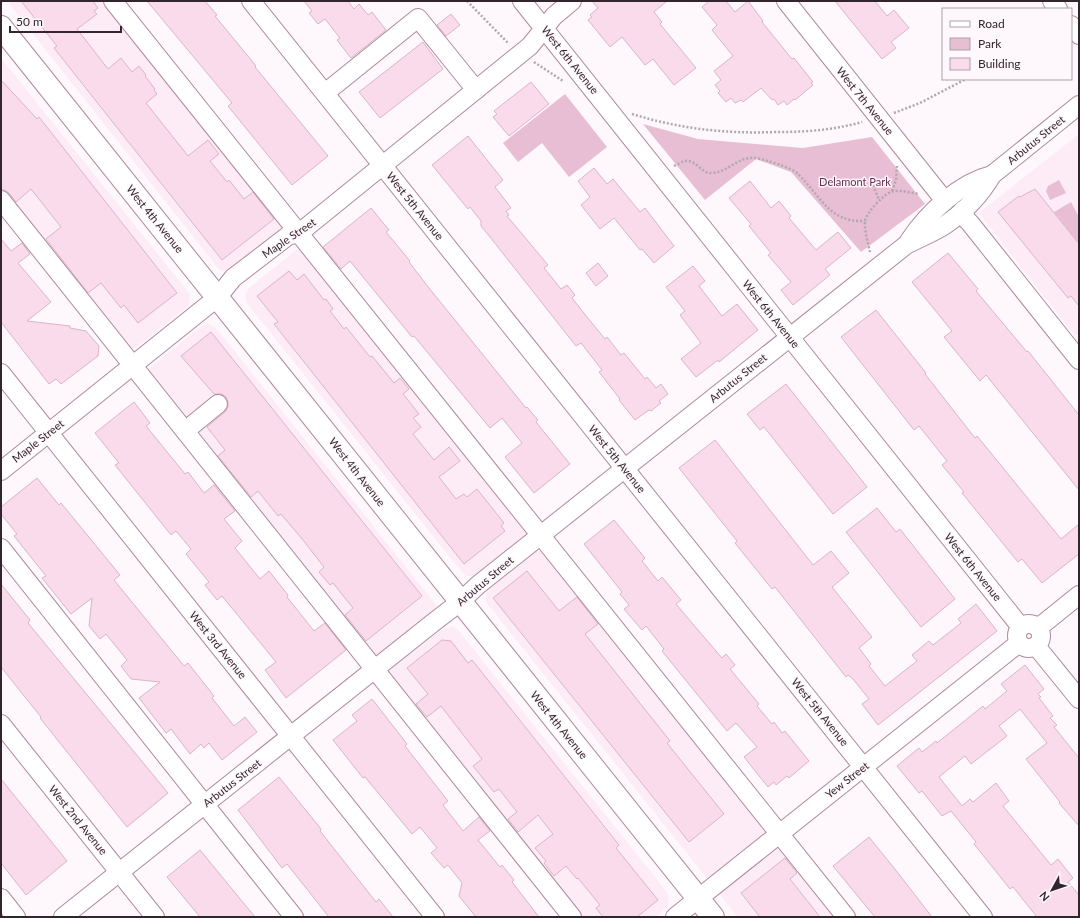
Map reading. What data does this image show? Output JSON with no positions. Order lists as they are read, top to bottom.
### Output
{
  "streets": {
    "main road": ["West 4th Avenue"],
    "street": [
      "West 6th Avenue",
      "West 7th Avenue",
      "Arbutus Street",
      "West 5th Avenue",
      "Maple Street",
      "West 3rd Avenue",
      "Yew Street",
      "West 2nd Avenue"
    ]
  },
  "crossings": [
    ["West 6th Avenue", "Arbutus Street"],
    ["West 6th Avenue", "Maple Street"],
    ["West 6th Avenue", "Yew Street"],
    ["West 7th Avenue", "Arbutus Street"],
    ["Arbutus Street", "West 5th Avenue"],
    ["Arbutus Street", "West 4th Avenue"],
    ["Arbutus Street", "West 3rd Avenue"],
    ["Arbutus Street", "West 2nd Avenue"],
    ["West 5th Avenue", "Maple Street"],
    ["West 5th Avenue", "Yew Street"],
    ["West 4th Avenue", "Maple Street"],
    ["West 4th Avenue", "Yew Street"],
    ["Maple Street", "West 3rd Avenue"]
  ],
  "parks": ["Delamont Park"],
  "legend": ["Road", "Park", "Building"],
  "scale_bar": "50 m",
  "north": "bottom left"
}
